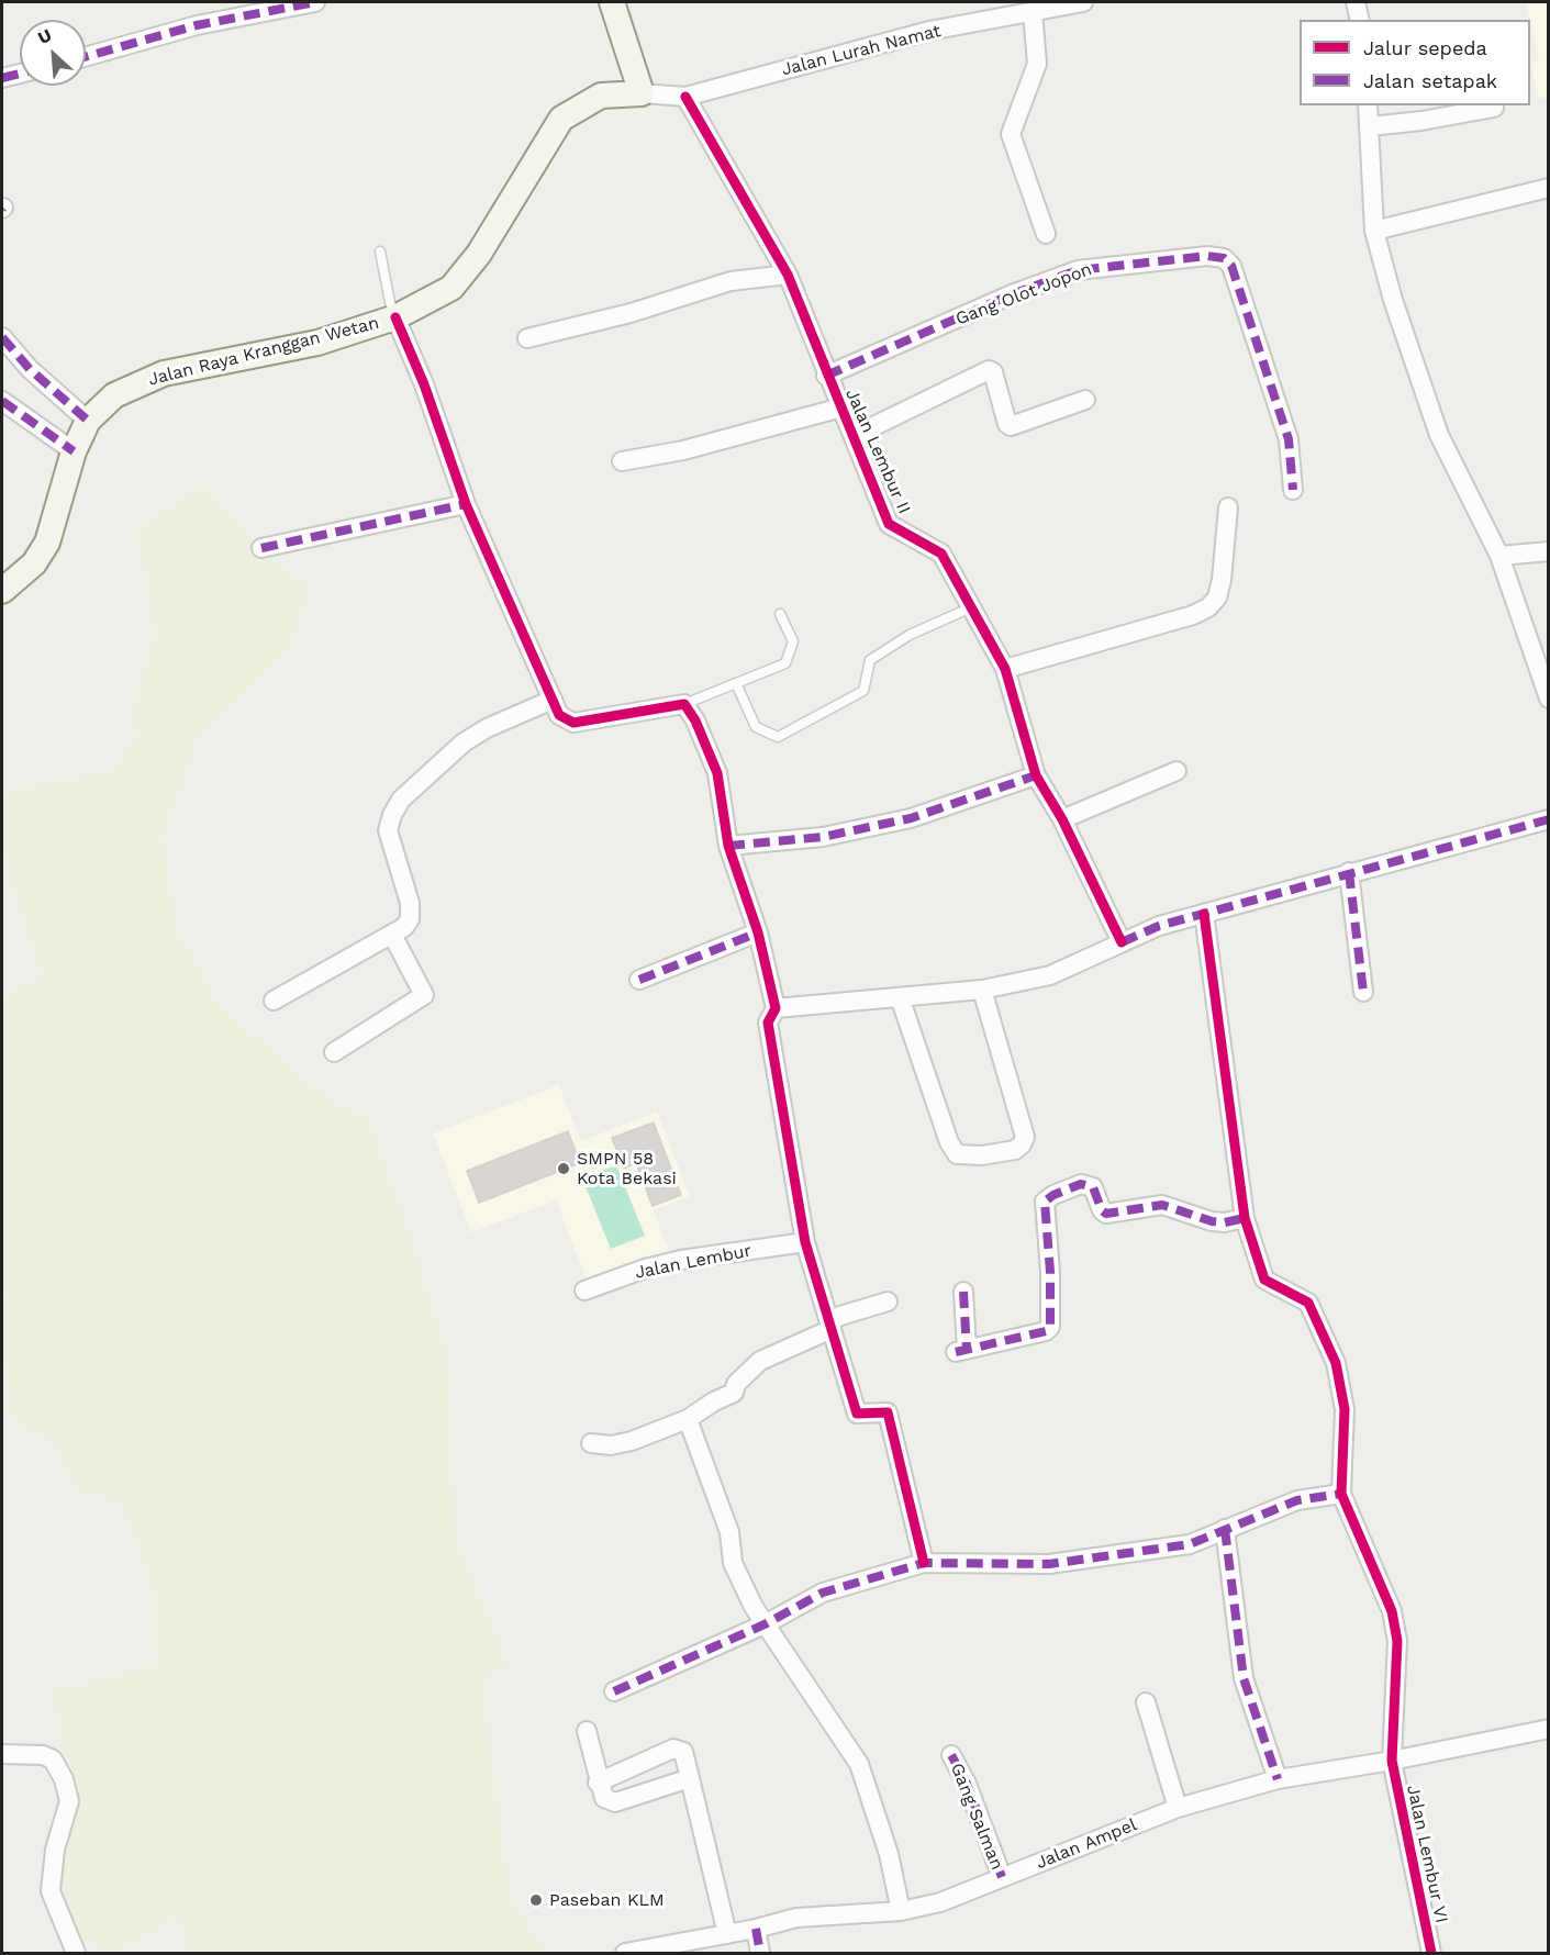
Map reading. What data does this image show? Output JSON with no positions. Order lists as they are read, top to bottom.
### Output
{
  "streets": {
    "main road": ["Jalan Raya Kranggan Wetan"],
    "street": [
      "Jalan Lurah Namat",
      "Gang Olot Jopon",
      "Jalan Lembur II",
      "Jalan Lembur",
      "Gang Salman",
      "Jalan Ampel",
      "Jalan Lembur VI"
    ]
  },
  "crossings": [
    ["Jalan Lurah Namat", "Jalan Raya Kranggan Wetan"],
    ["Jalan Lurah Namat", "Jalan Lembur II"],
    ["Gang Olot Jopon", "Jalan Lembur II"],
    ["Gang Salman", "Jalan Ampel"],
    ["Jalan Ampel", "Jalan Lembur VI"]
  ],
  "places": ["SMPN 58 Kota Bekasi", "Paseban KLM"],
  "legend": ["Jalur sepeda", "Jalan setapak"],
  "north": "top left"
}
